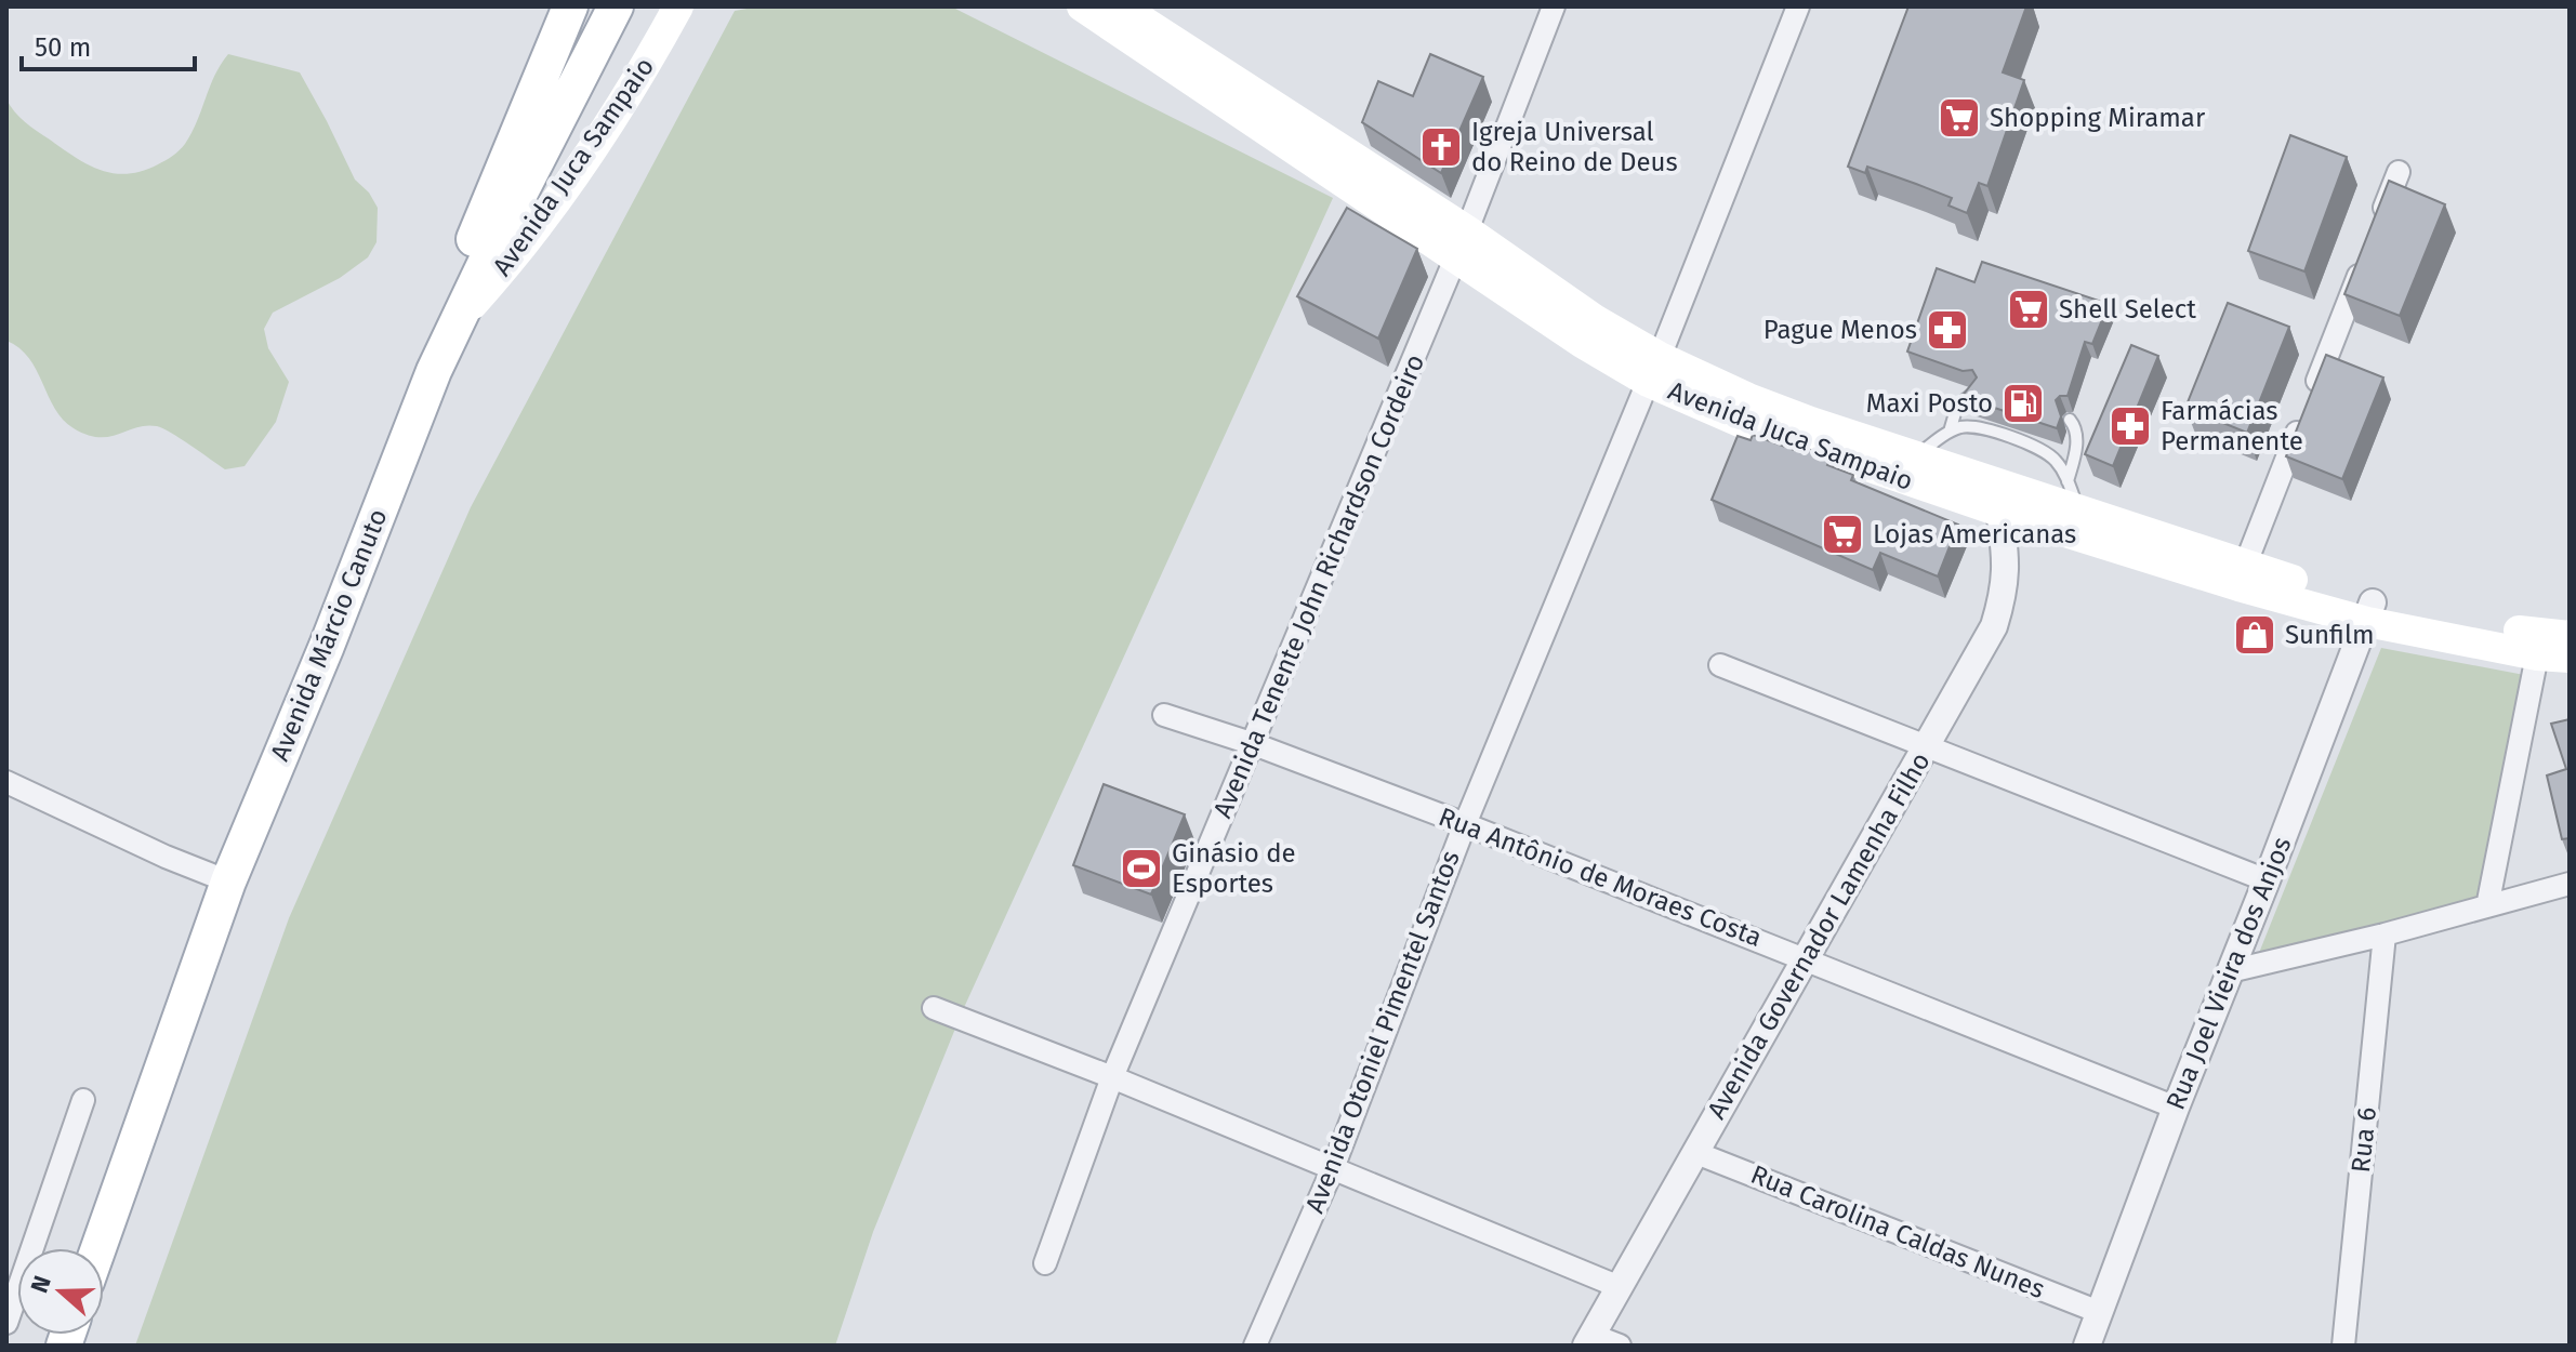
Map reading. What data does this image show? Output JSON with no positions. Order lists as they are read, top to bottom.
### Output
{
  "streets": {
    "main road": ["Avenida Juca Sampaio", "Avenida Márcio Canuto"],
    "street": [
      "Avenida Tenente John Richardson Cordeiro",
      "Rua Antônio de Moraes Costa",
      "Avenida Governador Lamenha Filho",
      "Rua Joel Vieira dos Anjos",
      "Avenida Otoniel Pimentel Santos",
      "Rua 6",
      "Rua Carolina Caldas Nunes"
    ]
  },
  "crossings": [
    ["Avenida Juca Sampaio", "Avenida Tenente John Richardson Cordeiro"],
    ["Avenida Juca Sampaio", "Avenida Márcio Canuto"],
    ["Avenida Juca Sampaio", "Avenida Governador Lamenha Filho"],
    ["Avenida Juca Sampaio", "Rua Joel Vieira dos Anjos"],
    ["Avenida Juca Sampaio", "Avenida Otoniel Pimentel Santos"],
    ["Avenida Tenente John Richardson Cordeiro", "Rua Antônio de Moraes Costa"],
    ["Rua Antônio de Moraes Costa", "Avenida Governador Lamenha Filho"],
    ["Rua Antônio de Moraes Costa", "Rua Joel Vieira dos Anjos"],
    ["Rua Antônio de Moraes Costa", "Avenida Otoniel Pimentel Santos"],
    ["Avenida Governador Lamenha Filho", "Rua Carolina Caldas Nunes"],
    ["Rua Joel Vieira dos Anjos", "Rua Carolina Caldas Nunes"]
  ],
  "places": {
    "supermarket": ["Shopping Miramar", "Shell Select", "Lojas Americanas"],
    "church": ["Igreja Universal do Reino de Deus"],
    "pharmacy": ["Pague Menos", "Farmácias Permanente"],
    "fuel station": ["Maxi Posto"],
    "shop": ["Sunfilm"],
    "sports": ["Ginásio de Esportes"]
  },
  "scale_bar": "50 m",
  "north": "left"
}
